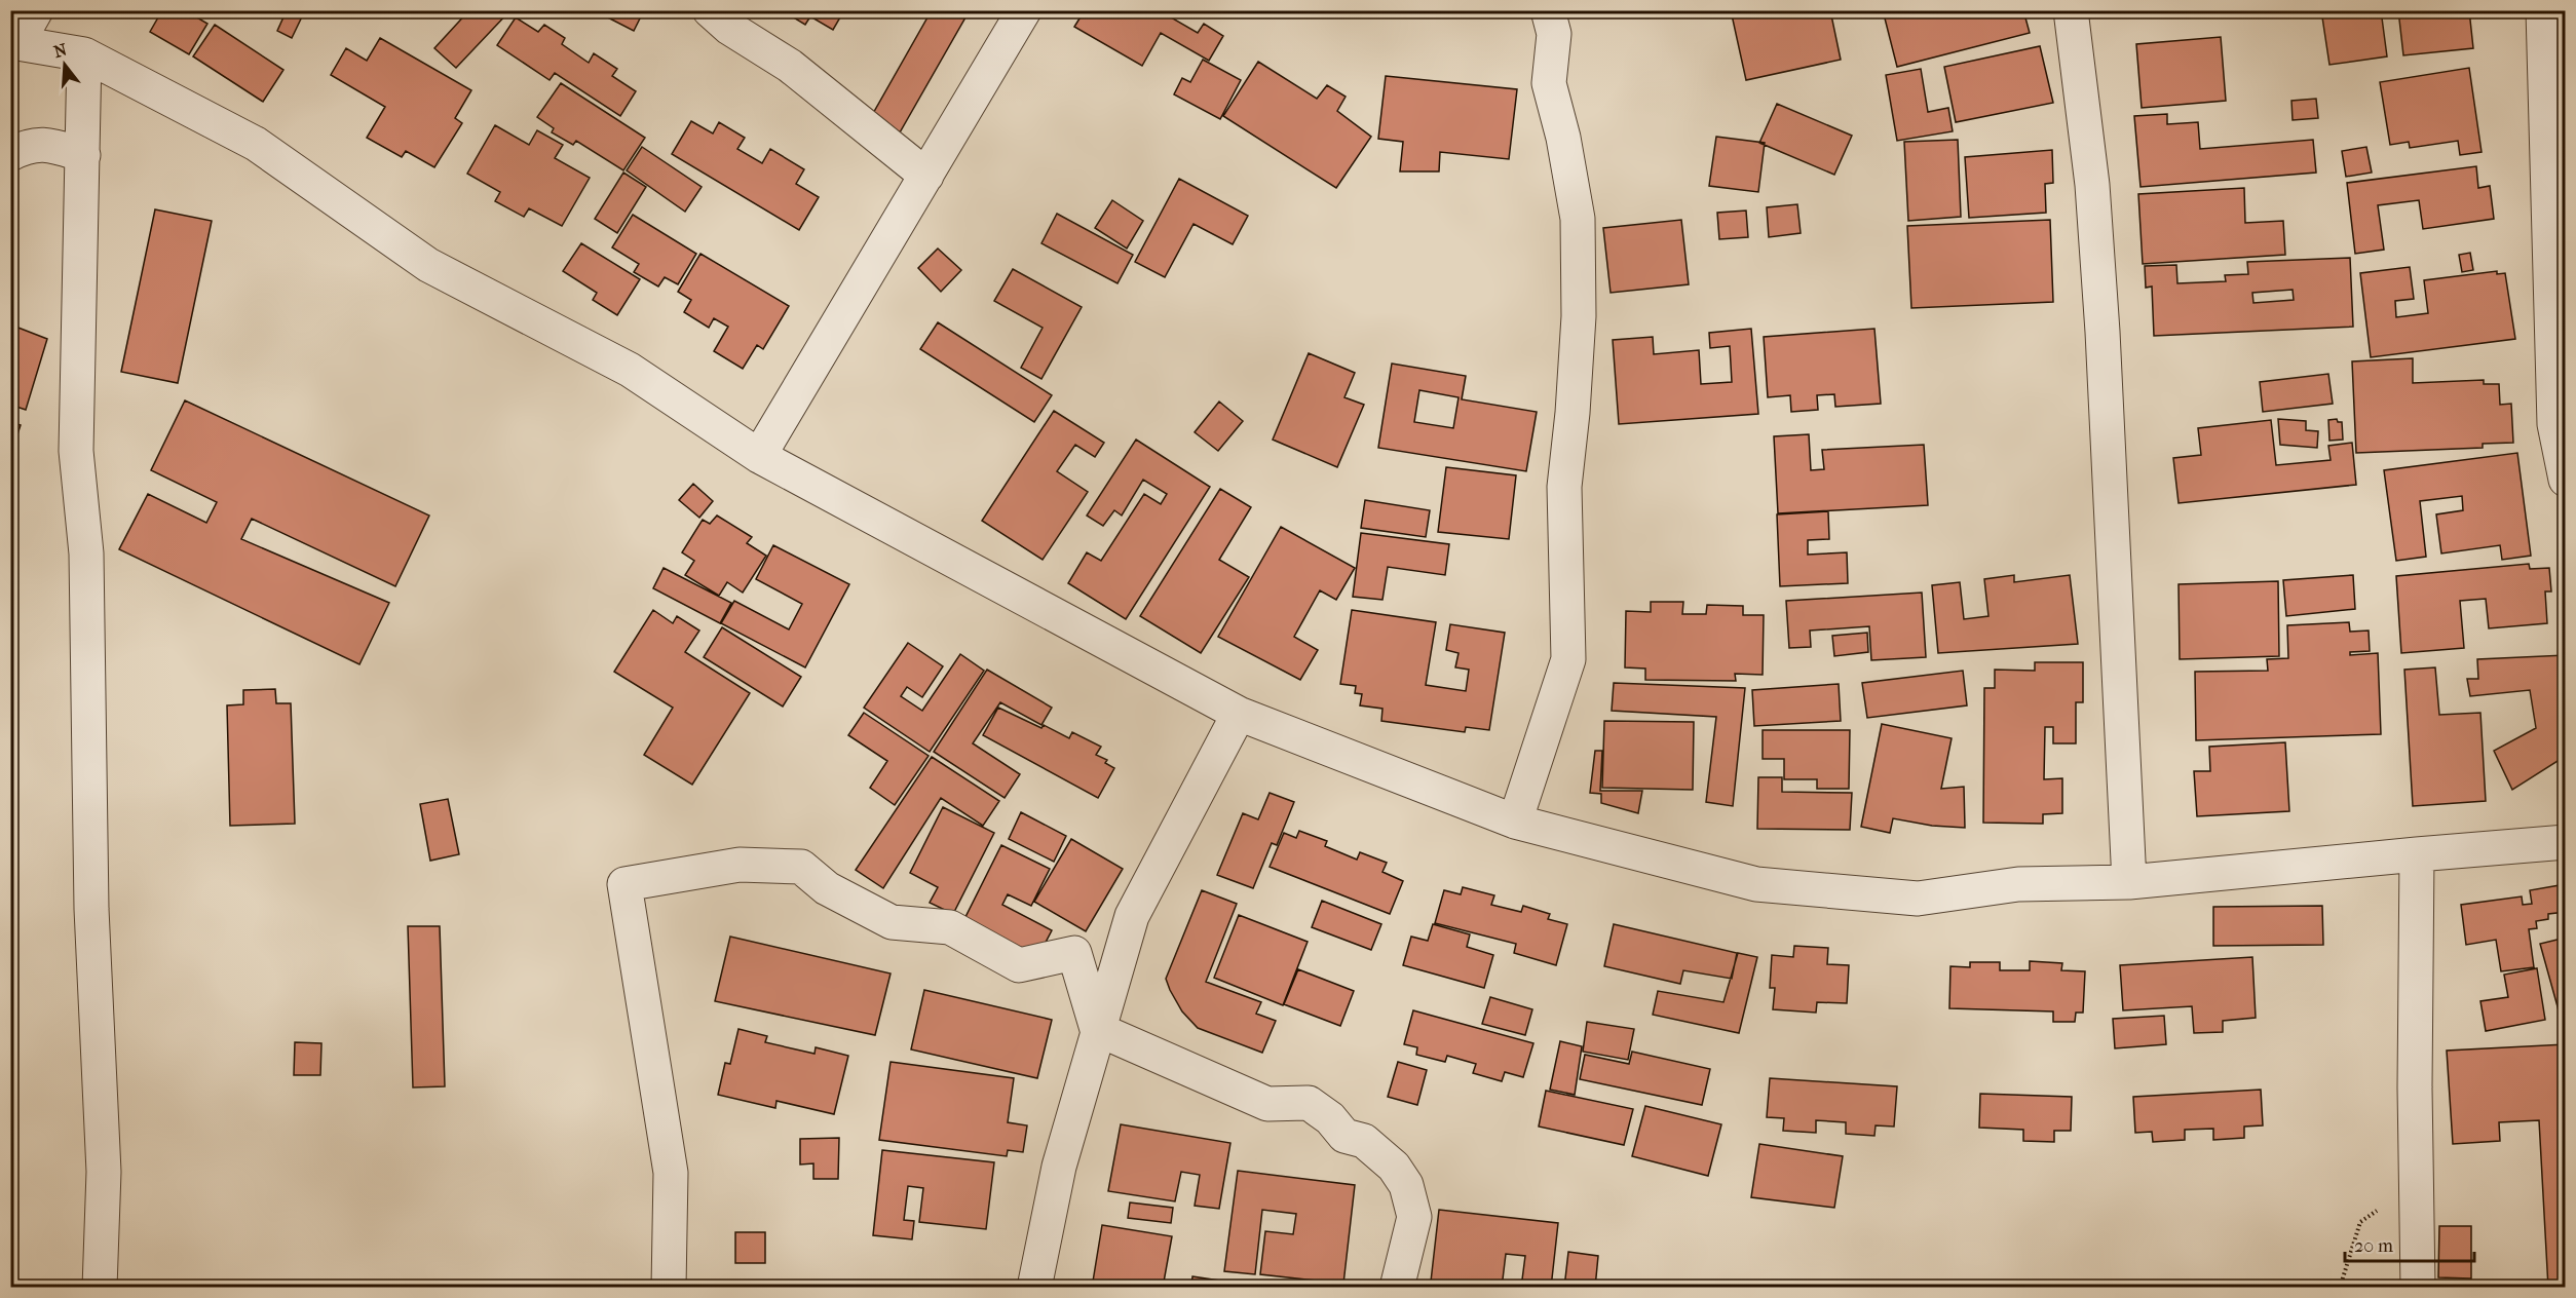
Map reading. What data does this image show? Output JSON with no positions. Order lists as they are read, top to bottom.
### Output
{
  "scale_bar": "20 m",
  "north": "top"
}
